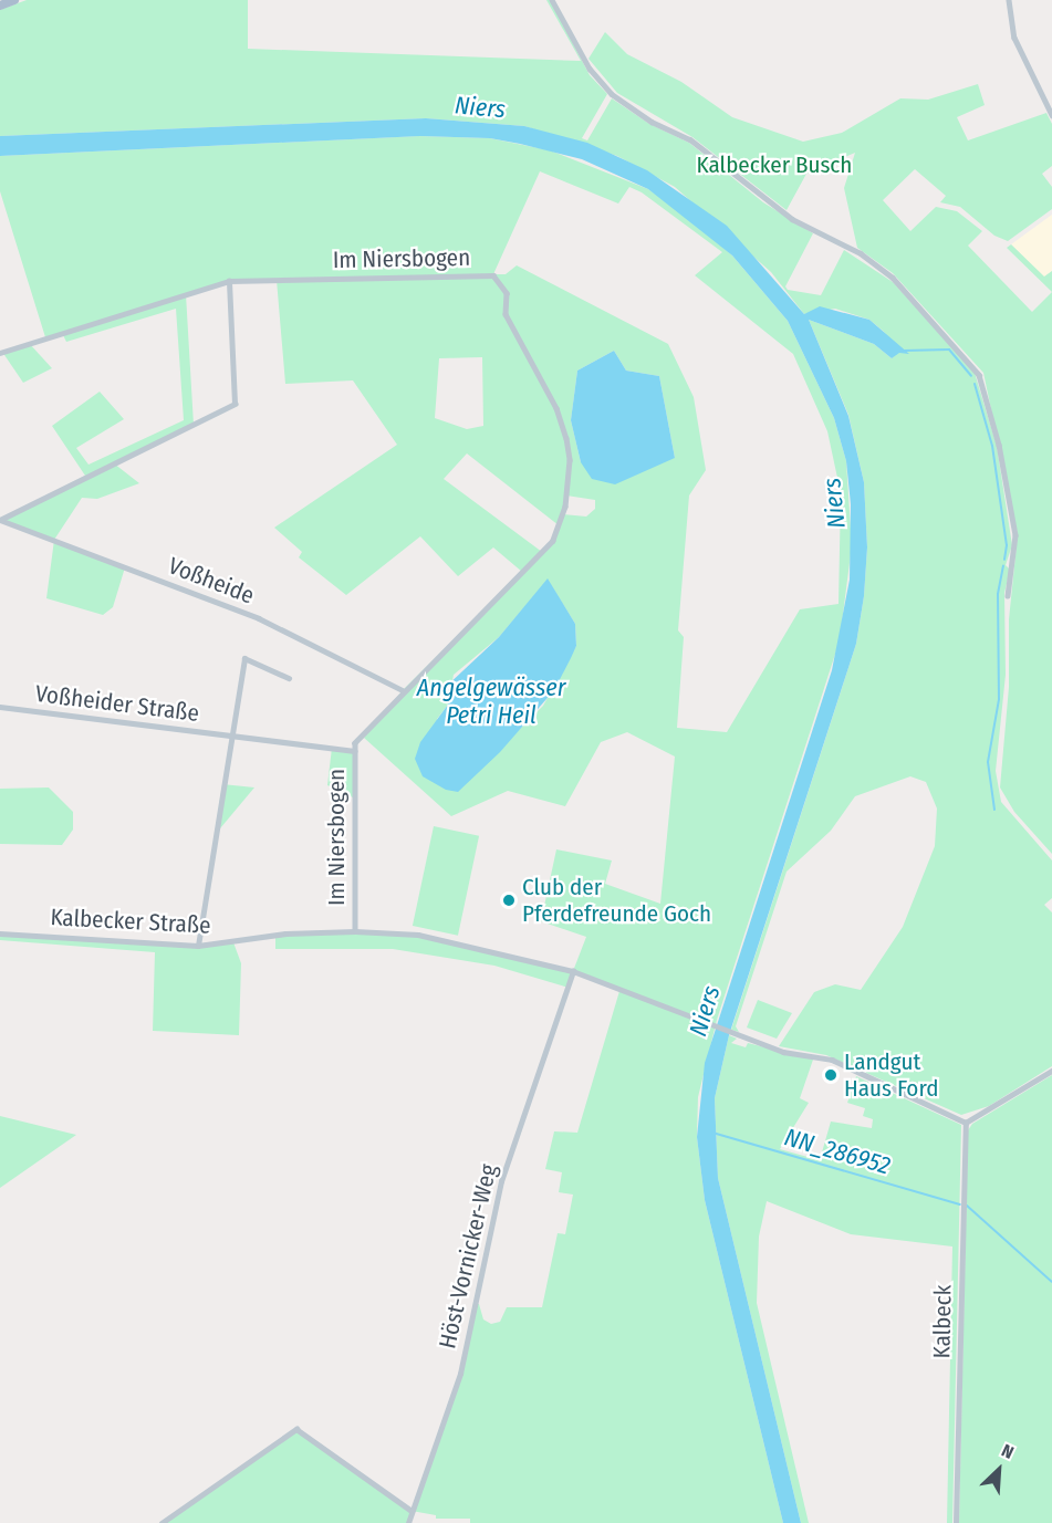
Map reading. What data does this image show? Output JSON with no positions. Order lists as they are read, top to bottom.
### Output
{
  "streets": {
    "street": [
      "Im Niersbogen",
      "Voßheide",
      "Voßheider Straße",
      "Kalbecker Straße",
      "Höst-Vornicker-Weg",
      "Kalbeck"
    ]
  },
  "crossings": [
    ["Im Niersbogen", "Voßheide"],
    ["Im Niersbogen", "Voßheider Straße"],
    ["Im Niersbogen", "Kalbecker Straße"],
    ["Voßheider Straße", "Kalbecker Straße"],
    ["Kalbecker Straße", "Höst-Vornicker-Weg"],
    ["Kalbecker Straße", "Kalbeck"]
  ],
  "water": ["Niers", "Angelgewässer Petri Heil", "NN_286952"],
  "parks": ["Kalbecker Busch"],
  "places": ["Club der Pferdefreunde Goch", "Landgut Haus Ford"],
  "north": "top right"
}
